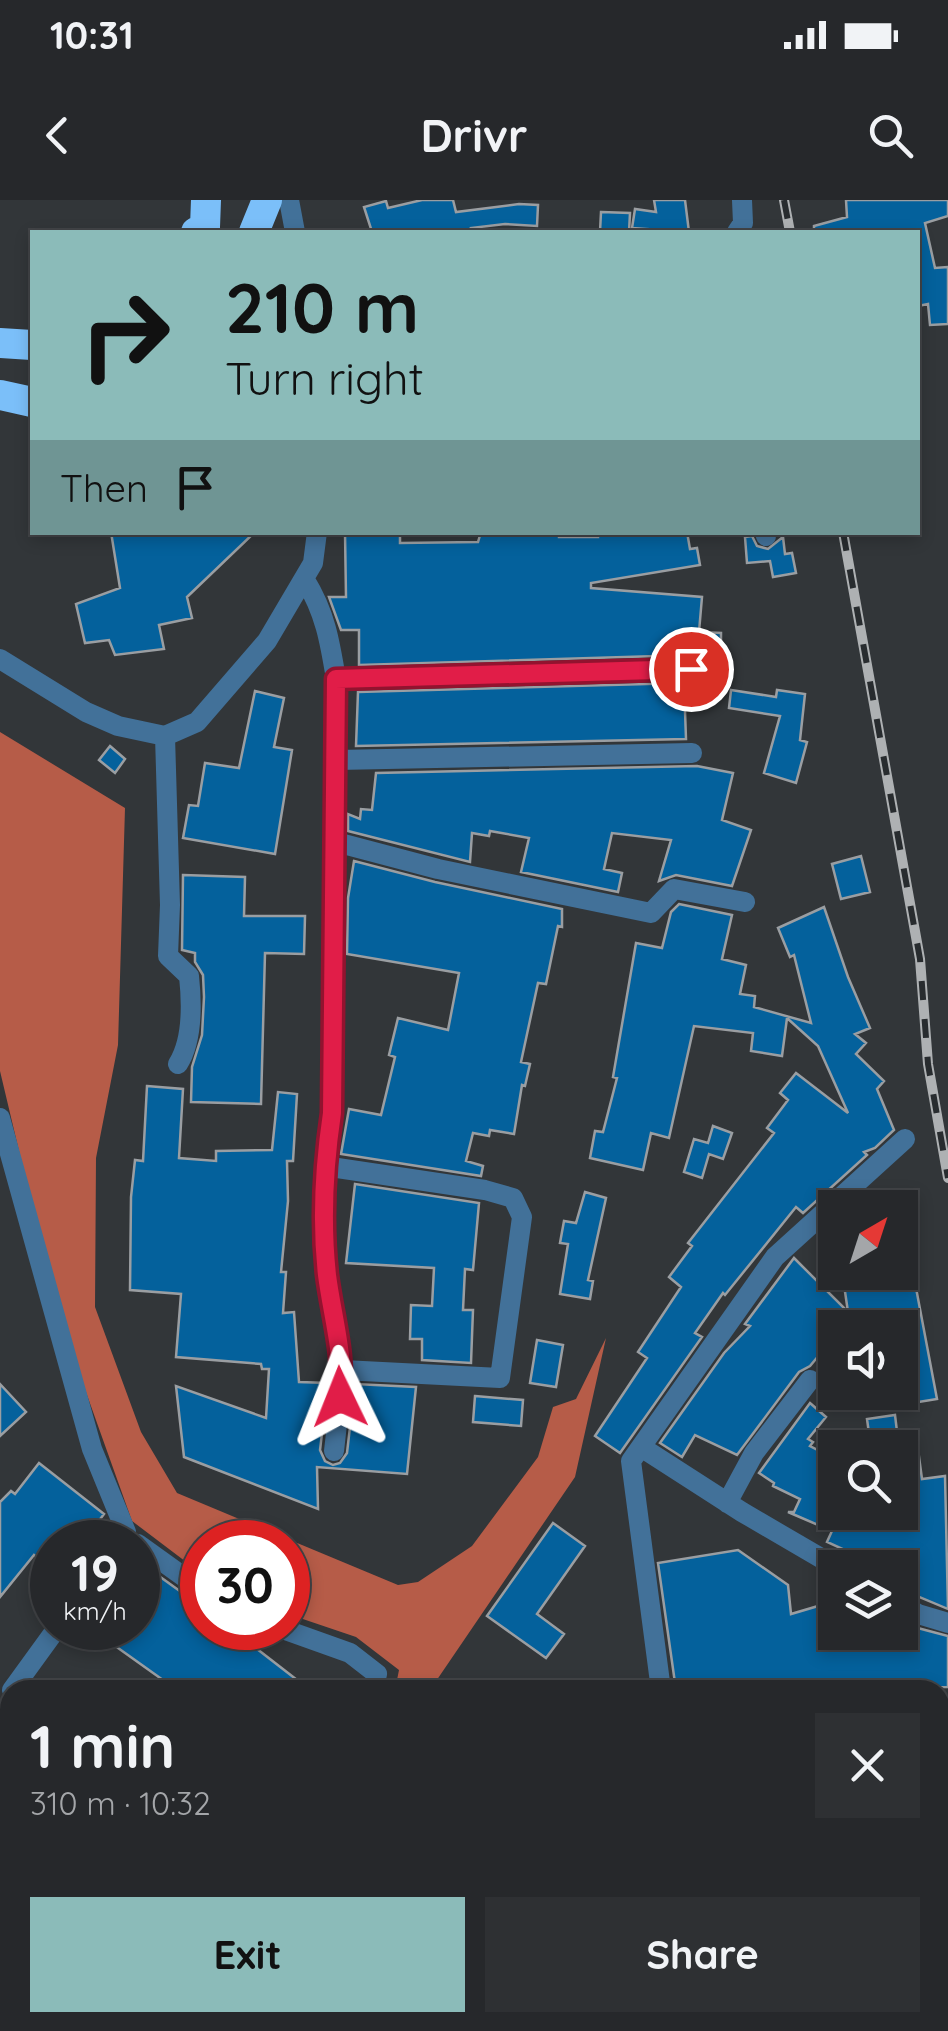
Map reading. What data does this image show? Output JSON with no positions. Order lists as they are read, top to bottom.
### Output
{
  "north": "top right",
  "page": {
    "status": "10:31",
    "header": "Drivr",
    "turn": ["210 m", "Turn right"],
    "then": "Then",
    "speed": "19 km/h",
    "limit": "30",
    "heading": ["1 min", "310 m · 10:32"],
    "buttons": ["Exit", "Share"]
  }
}
